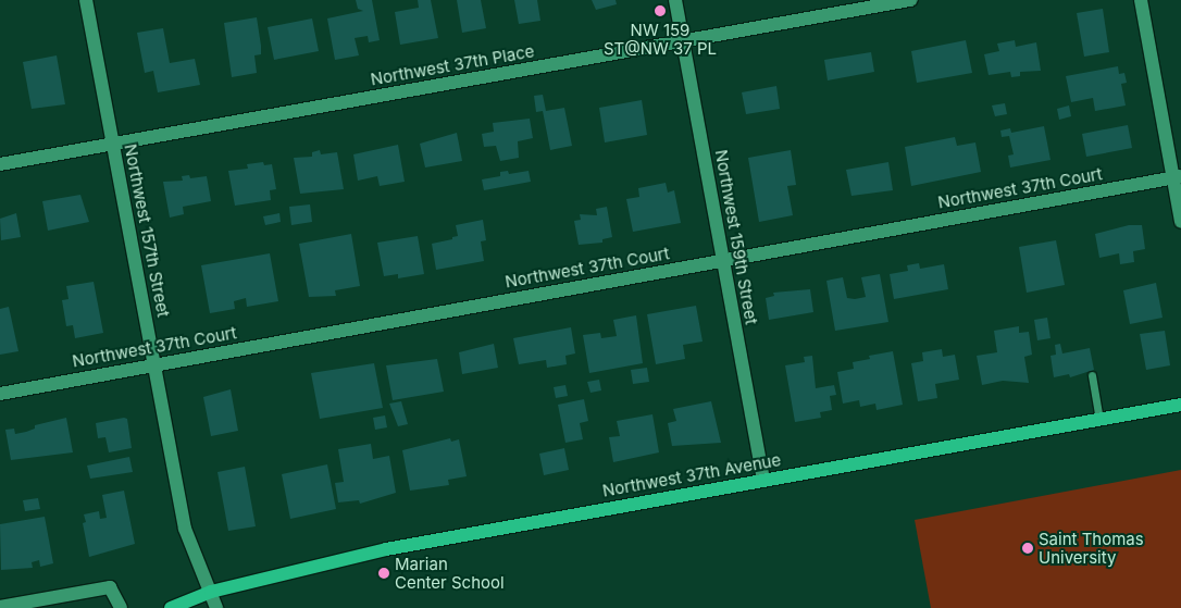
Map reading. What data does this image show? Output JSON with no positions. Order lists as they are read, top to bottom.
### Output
{
  "streets": {
    "main road": ["Northwest 37th Avenue"],
    "street": [
      "Northwest 37th Place",
      "Northwest 37th Court",
      "Northwest 157th Street",
      "Northwest 159th Street"
    ]
  },
  "crossings": [
    ["Northwest 37th Place", "Northwest 157th Street"],
    ["Northwest 37th Place", "Northwest 159th Street"],
    ["Northwest 37th Court", "Northwest 157th Street"],
    ["Northwest 37th Court", "Northwest 159th Street"],
    ["Northwest 157th Street", "Northwest 37th Avenue"],
    ["Northwest 159th Street", "Northwest 37th Avenue"]
  ],
  "places": ["NW 159 ST@NW 37 PL", "Saint Thomas University", "Marian Center School"]
}
